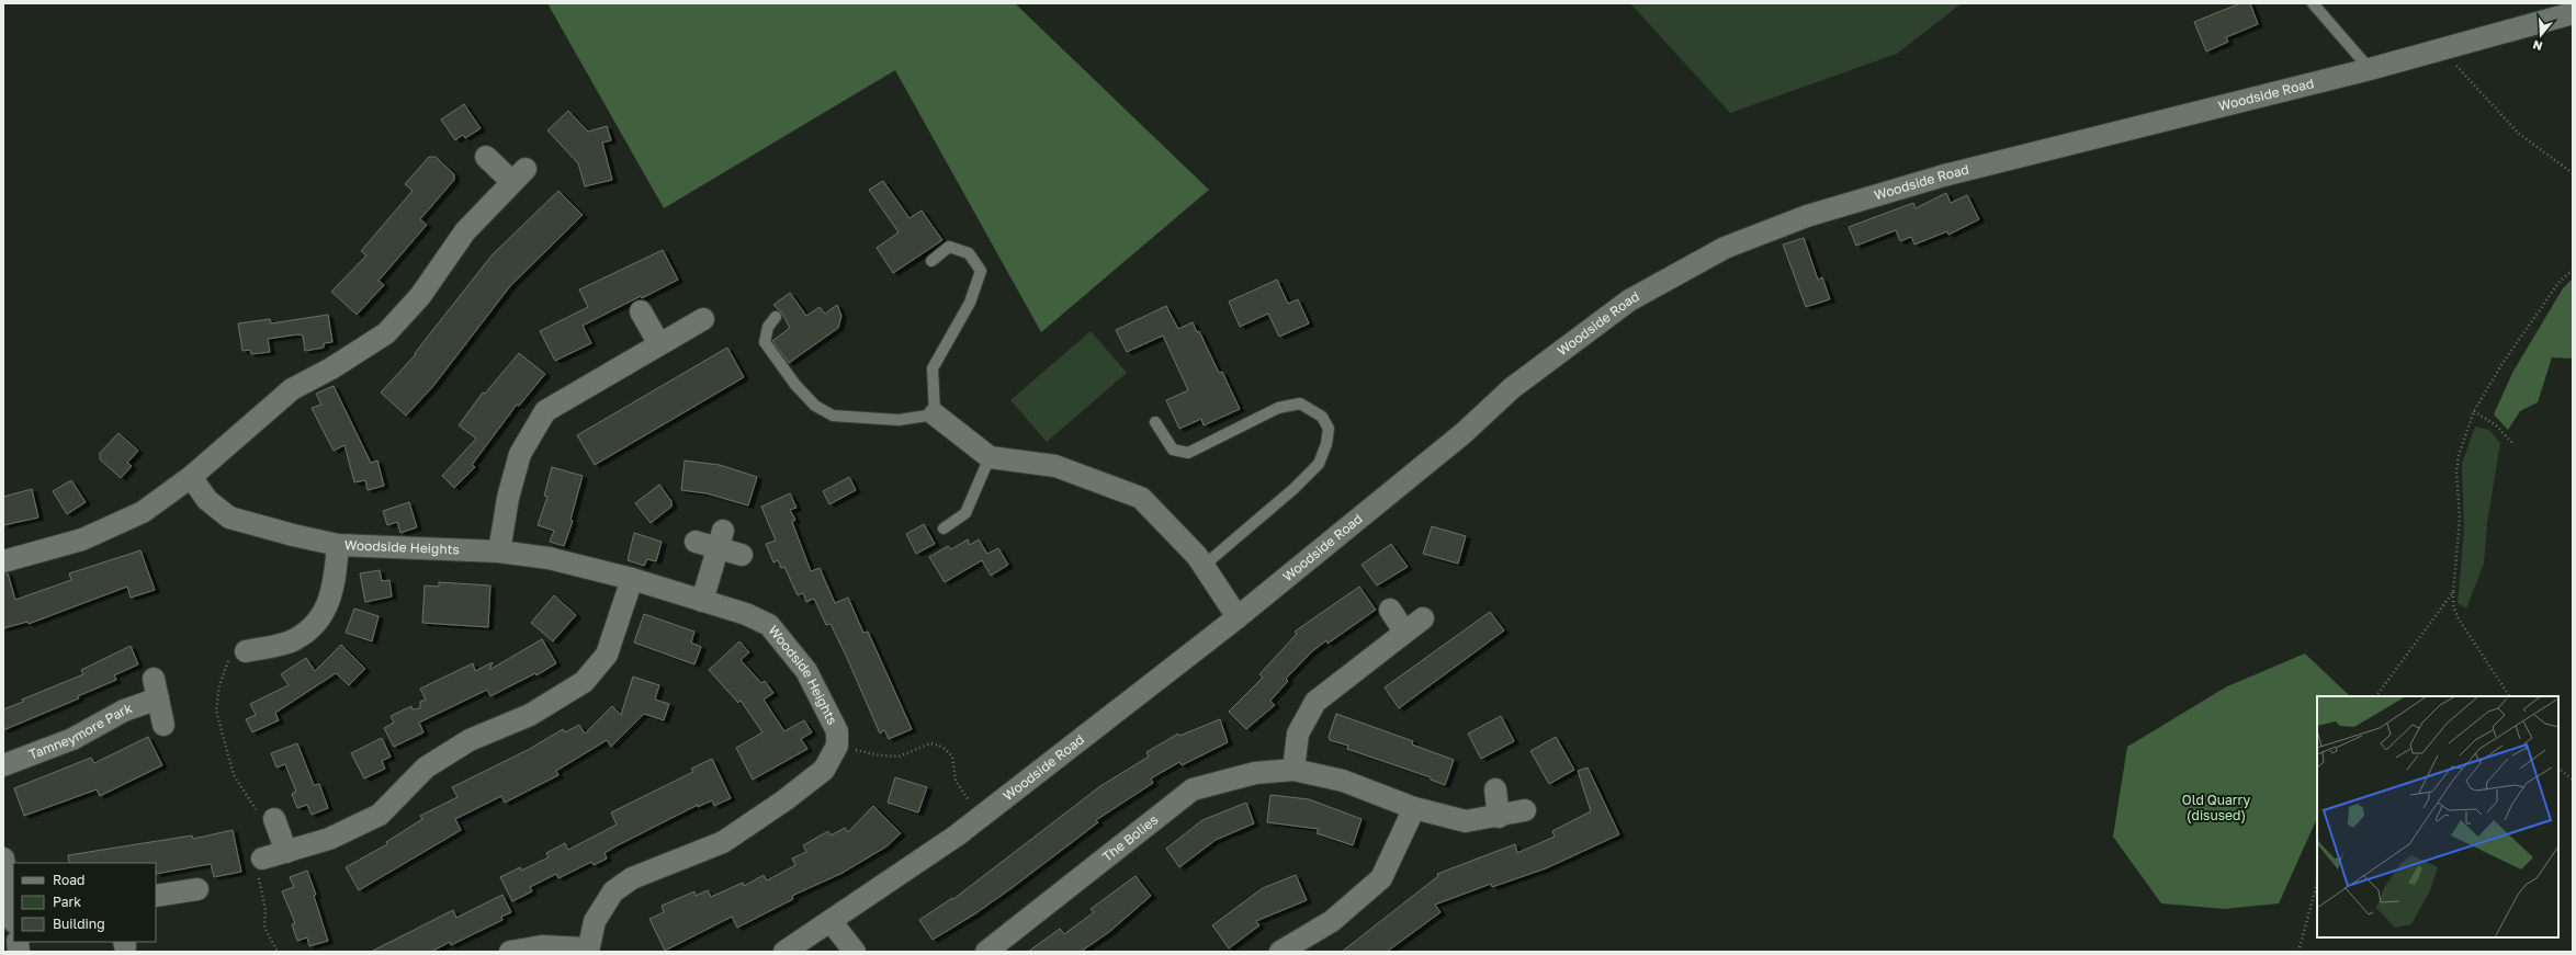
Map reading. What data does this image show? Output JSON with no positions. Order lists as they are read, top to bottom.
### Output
{
  "streets": {
    "street": [
      "Woodside Road",
      "Woodside Heights",
      "Tamneymore Park",
      "The Bolies"
    ]
  },
  "parks": ["Old Quarry (disused)"],
  "legend": ["Road", "Park", "Building"],
  "north": "bottom"
}
